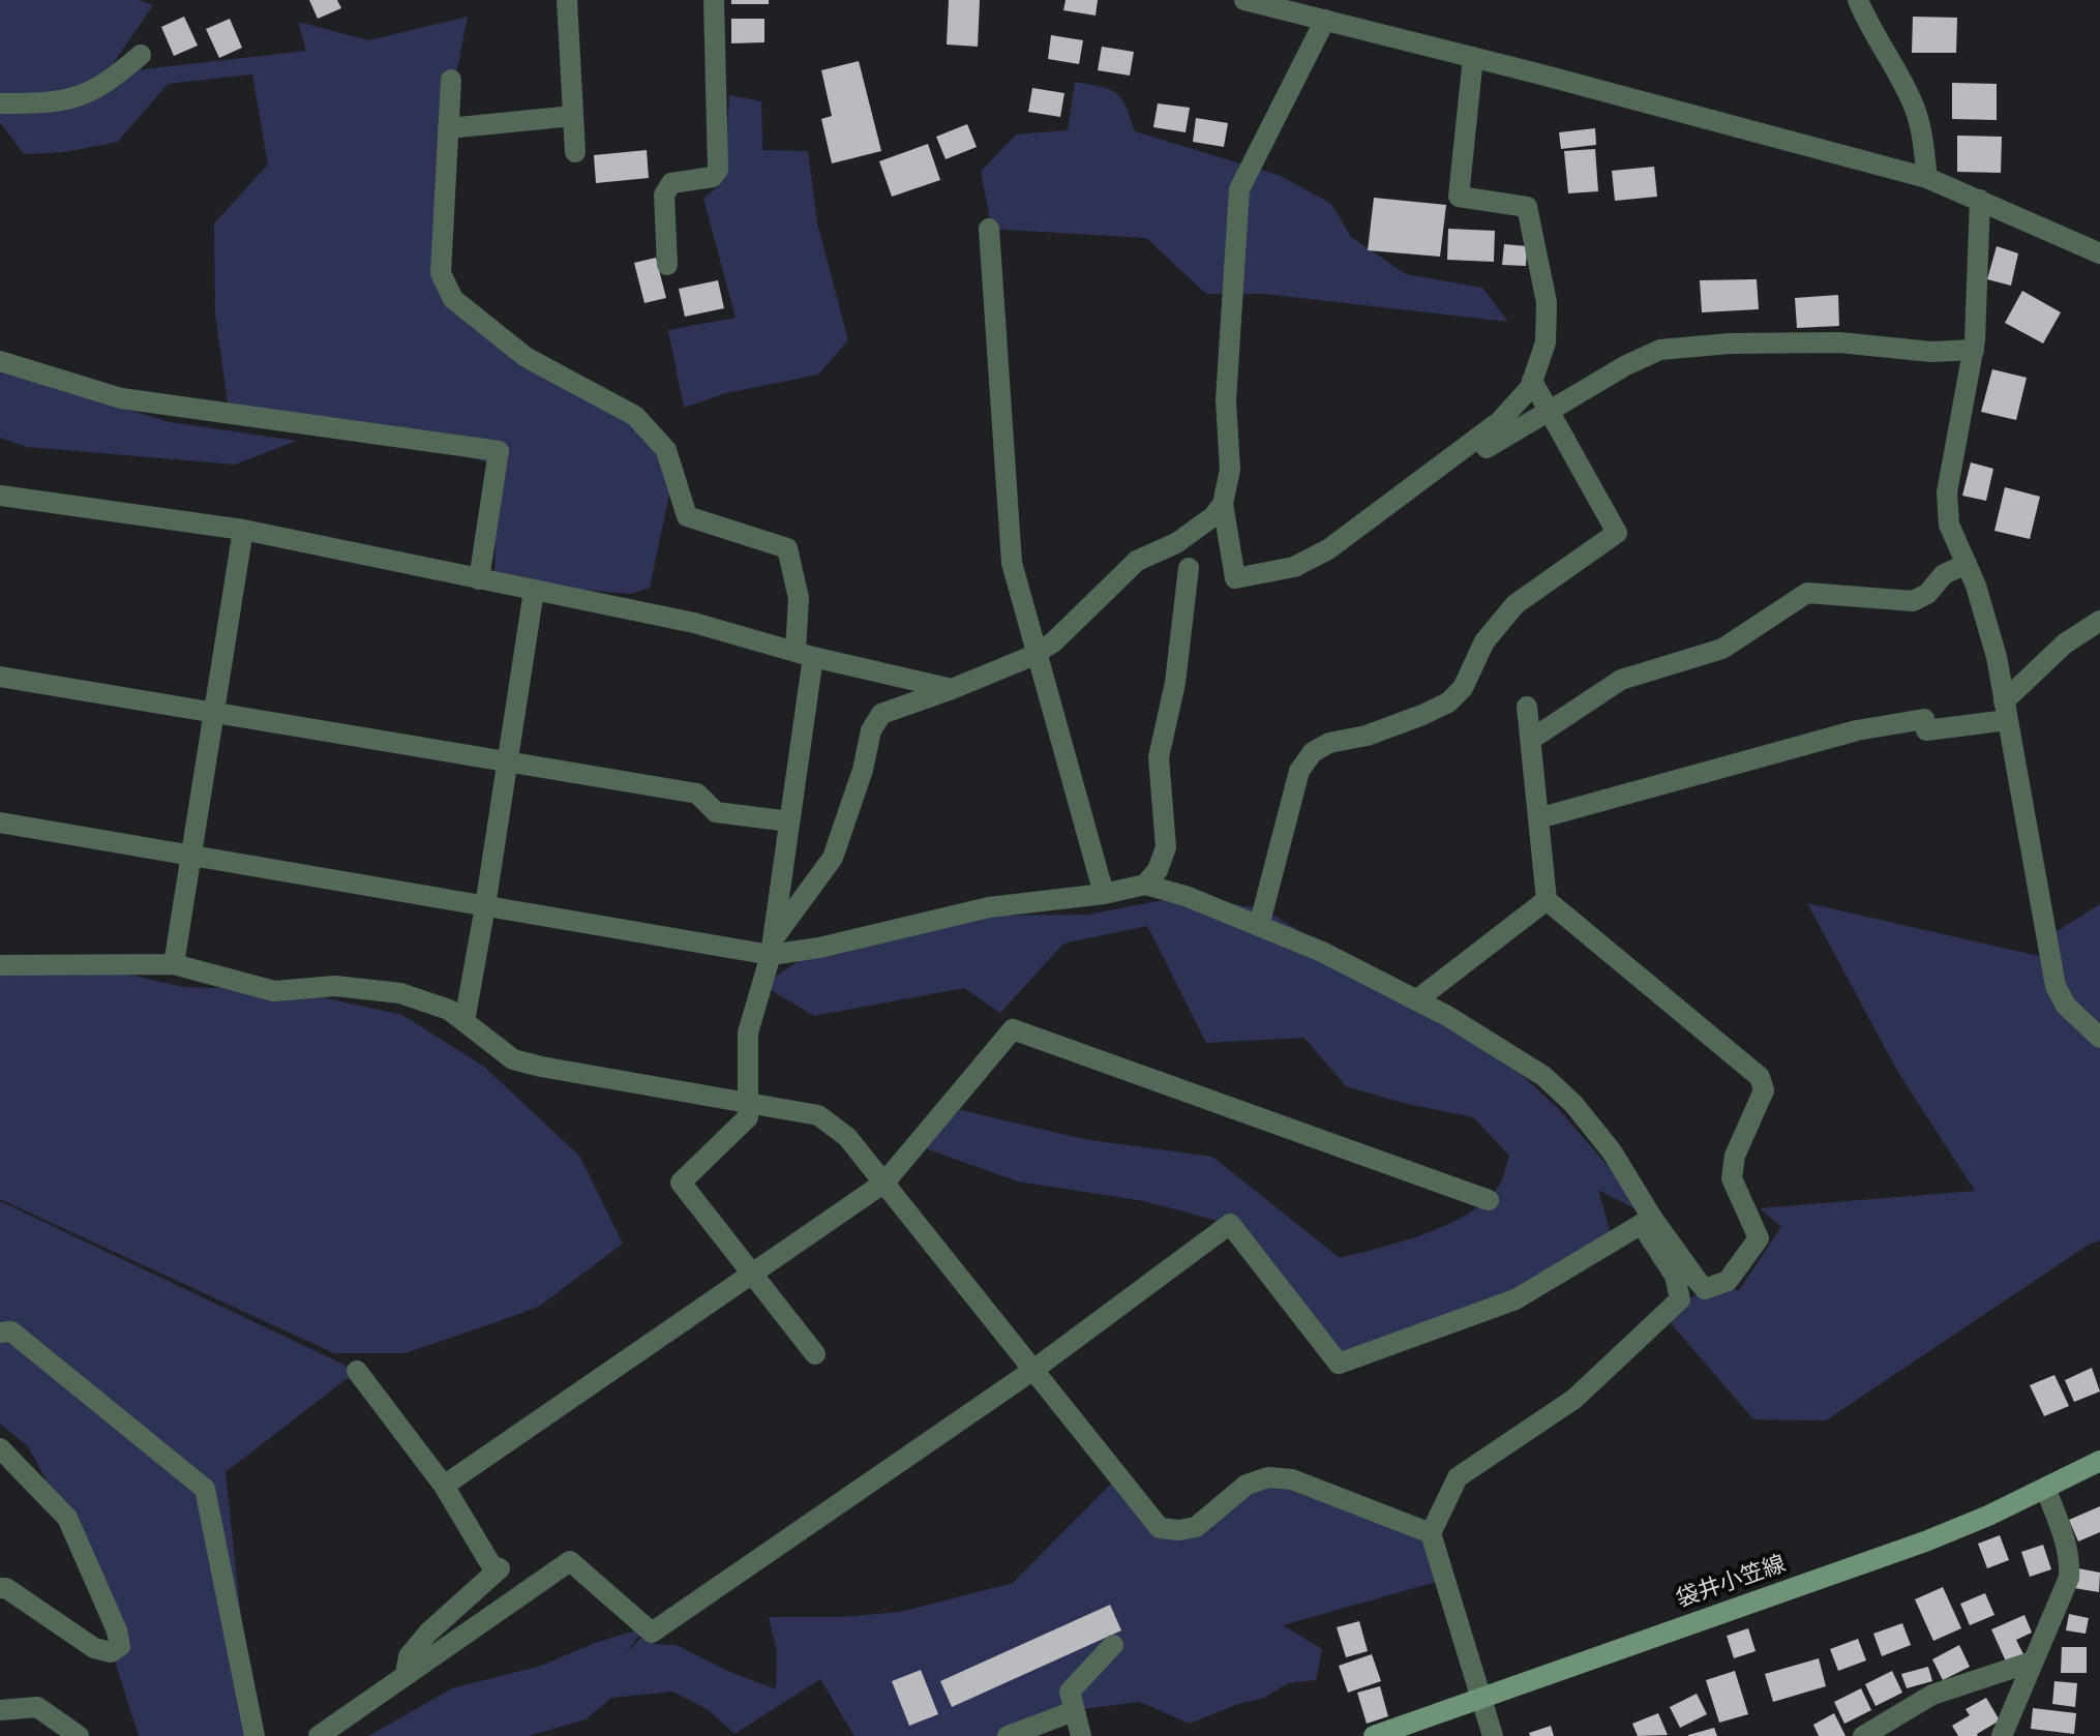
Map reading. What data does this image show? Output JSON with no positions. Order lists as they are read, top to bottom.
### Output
{
  "streets": {
    "main road": ["袋井小笠線"]
  }
}
